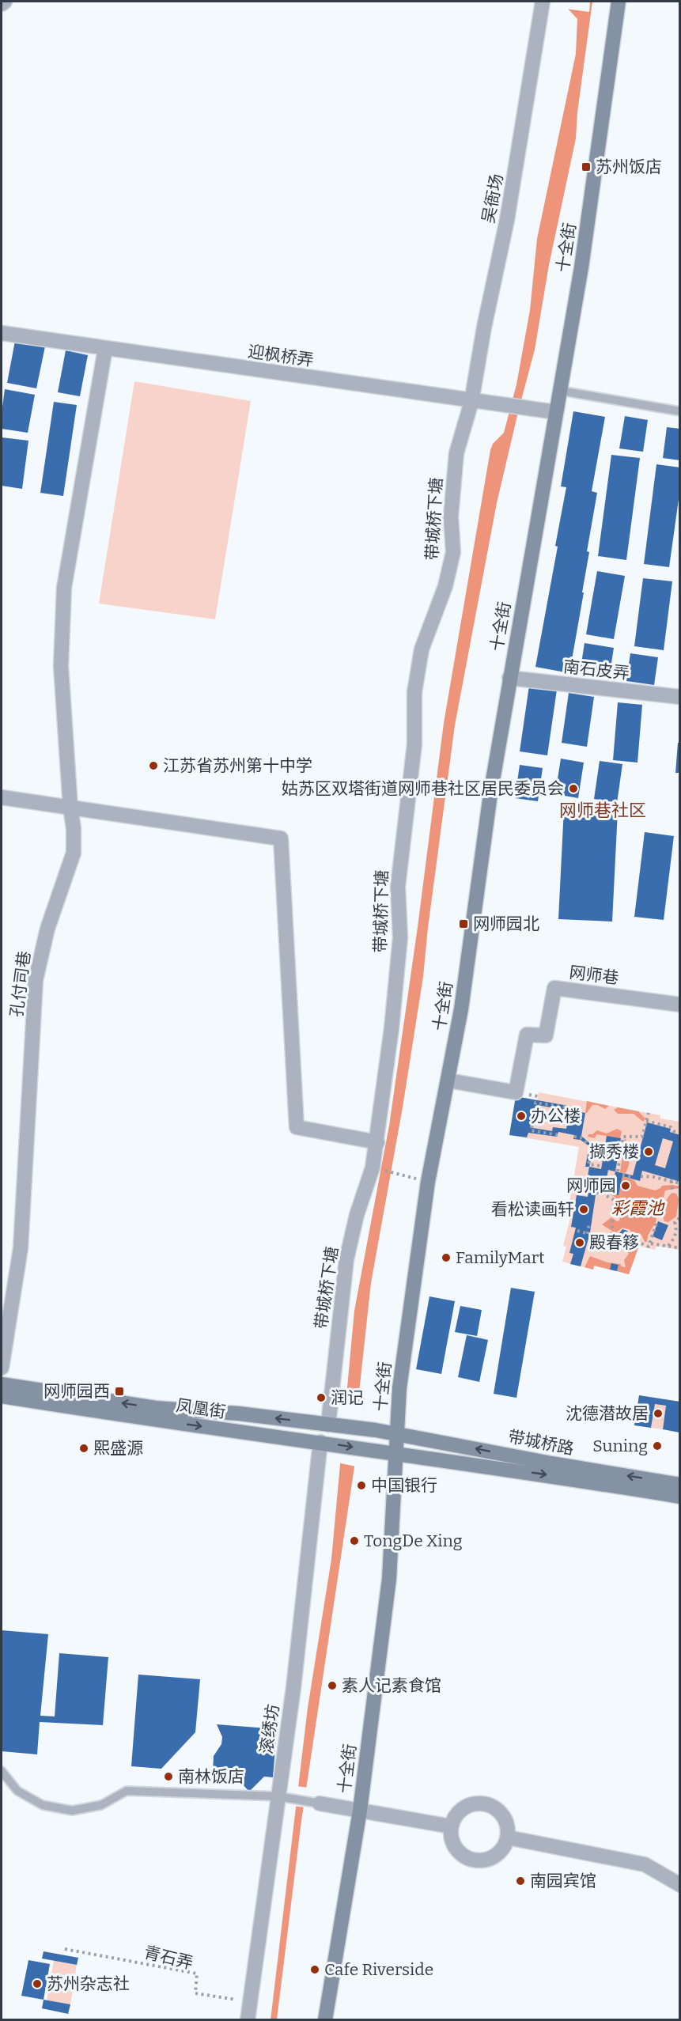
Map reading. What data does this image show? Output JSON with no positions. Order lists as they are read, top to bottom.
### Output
{
  "streets": {
    "main road": ["十全街", "凤凰街", "带城桥路"],
    "street": [
      "吴衙场",
      "迎枫桥弄",
      "带城桥下塘",
      "南石皮弄",
      "网师巷",
      "孔付司巷",
      "滚绣坊"
    ],
    "path": ["青石弄"]
  },
  "crossings": [
    ["吴衙场", "迎枫桥弄"],
    ["吴衙场", "带城桥下塘"],
    ["十全街", "迎枫桥弄"],
    ["十全街", "南石皮弄"],
    ["十全街", "网师巷"],
    ["十全街", "凤凰街"],
    ["十全街", "带城桥路"],
    ["迎枫桥弄", "带城桥下塘"],
    ["迎枫桥弄", "孔付司巷"],
    ["带城桥下塘", "凤凰街"],
    ["凤凰街", "带城桥路"],
    ["凤凰街", "滚绣坊"],
    ["滚绣坊", "青石弄"]
  ],
  "districts": ["网师巷社区"],
  "water": ["彩霞池"],
  "places": {
    "transit": ["苏州饭店", "网师园北", "网师园西"],
    "other": [
      "江苏省苏州第十中学",
      "姑苏区双塔街道网师巷社区居民委员会",
      "办公楼",
      "撷秀楼",
      "网师园",
      "看松读画轩",
      "殿春簃",
      "FamilyMart",
      "润记",
      "沈德潜故居",
      "Suning",
      "熙盛源",
      "中国银行",
      "TongDe Xing",
      "素人记素食馆",
      "南林饭店",
      "南园宾馆",
      "Cafe Riverside",
      "苏州杂志社"
    ]
  }
}
